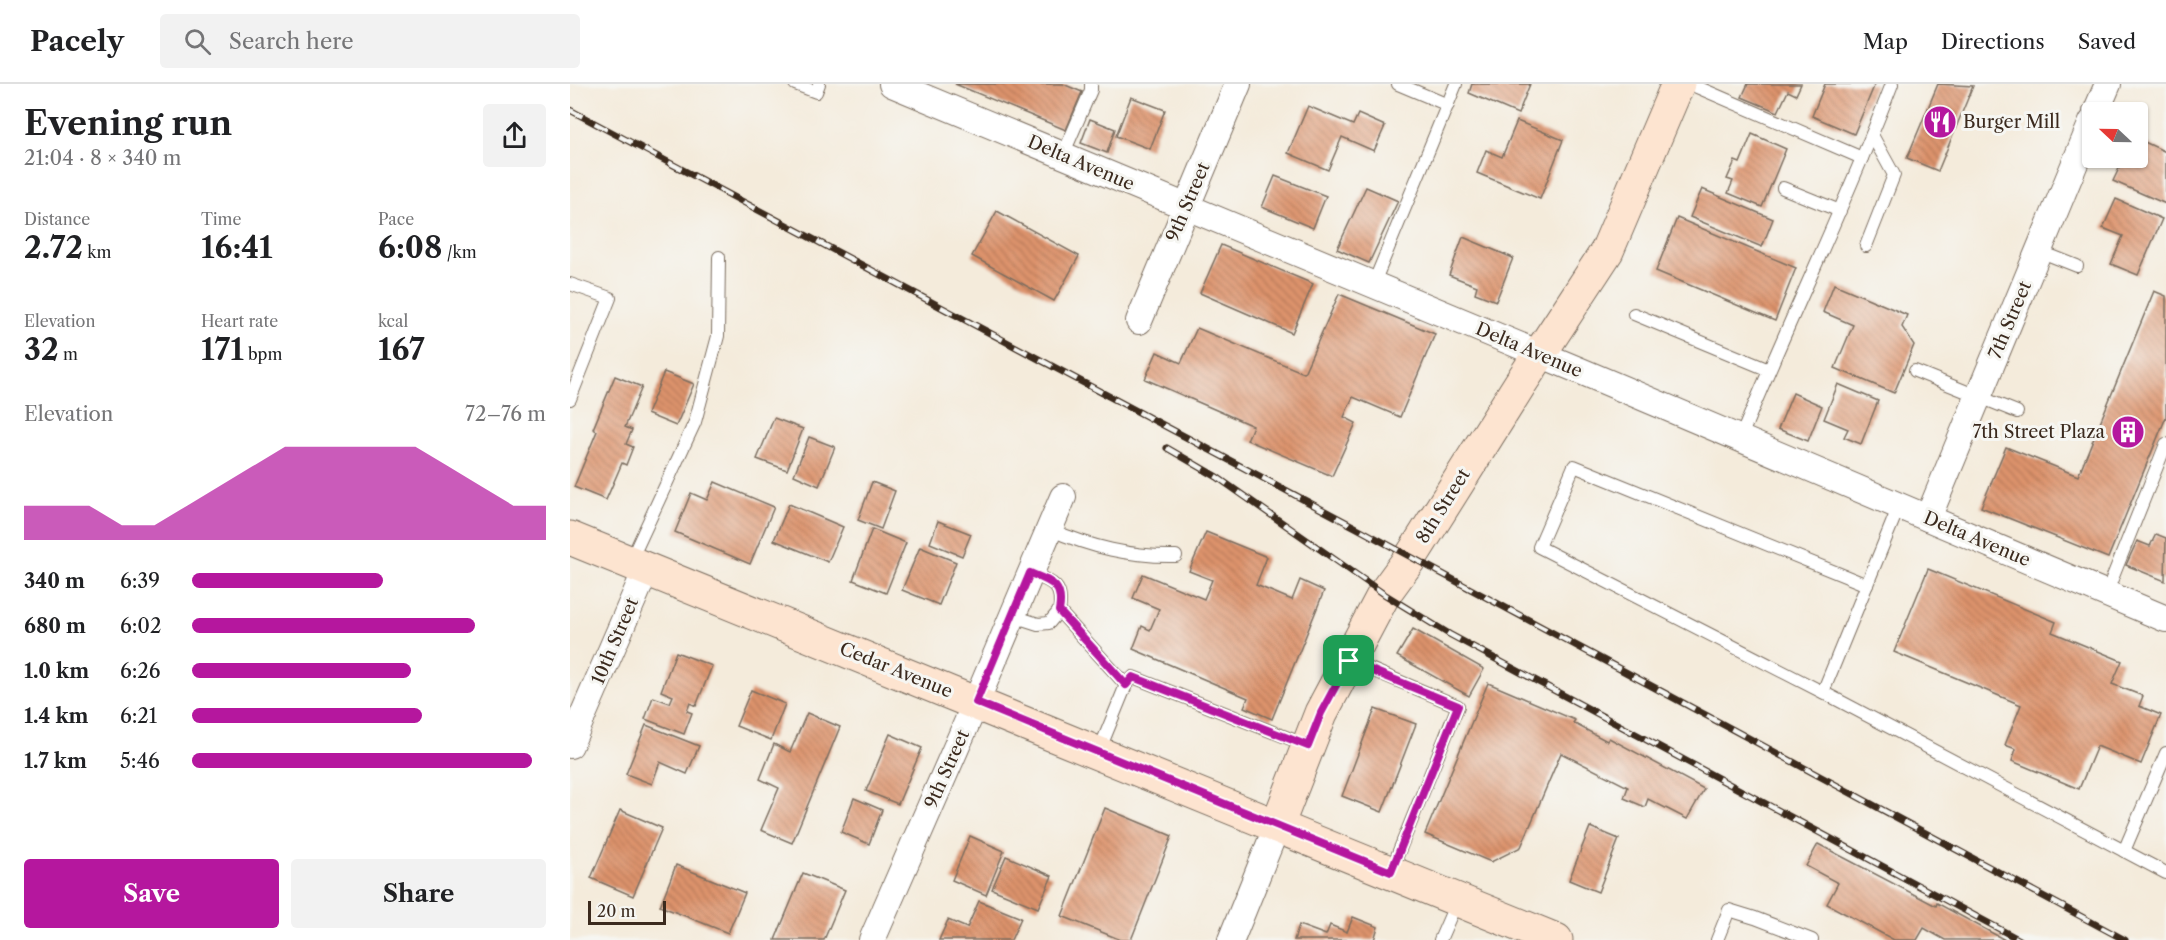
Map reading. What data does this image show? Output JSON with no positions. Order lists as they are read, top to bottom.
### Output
{
  "streets": {
    "street": [
      "Delta Avenue",
      "9th Street",
      "7th Street",
      "8th Street",
      "10th Street",
      "Cedar Avenue"
    ]
  },
  "crossings": [
    ["Delta Avenue", "9th Street"],
    ["Delta Avenue", "7th Street"],
    ["Delta Avenue", "8th Street"],
    ["9th Street", "Cedar Avenue"],
    ["8th Street", "Cedar Avenue"],
    ["10th Street", "Cedar Avenue"]
  ],
  "places": {
    "restaurant": ["Burger Mill"],
    "building": ["7th Street Plaza"]
  },
  "scale_bar": "20 m",
  "north": "left",
  "page": {
    "header": "Pacely",
    "search": "Search here",
    "nav": ["Map", "Directions", "Saved"],
    "heading": ["Evening run", "21:04 · 8 × 340 m"],
    "stats": [
      ["Distance", "2.72 km"],
      ["Time", "16:41"],
      ["Pace", "6:08 /km"],
      ["Elevation", "32 m"],
      ["Heart rate", "171 bpm"],
      ["kcal", "167"]
    ],
    "chart": ["Elevation", "72–76 m"],
    "list": [
      {
        "name": "340 m",
        "note": "6:39"
      },
      {
        "name": "680 m",
        "note": "6:02"
      },
      {
        "name": "1.0 km",
        "note": "6:26"
      },
      {
        "name": "1.4 km",
        "note": "6:21"
      },
      {
        "name": "1.7 km",
        "note": "5:46"
      }
    ],
    "buttons": ["Save", "Share"],
    "scale": "20 m"
  }
}
